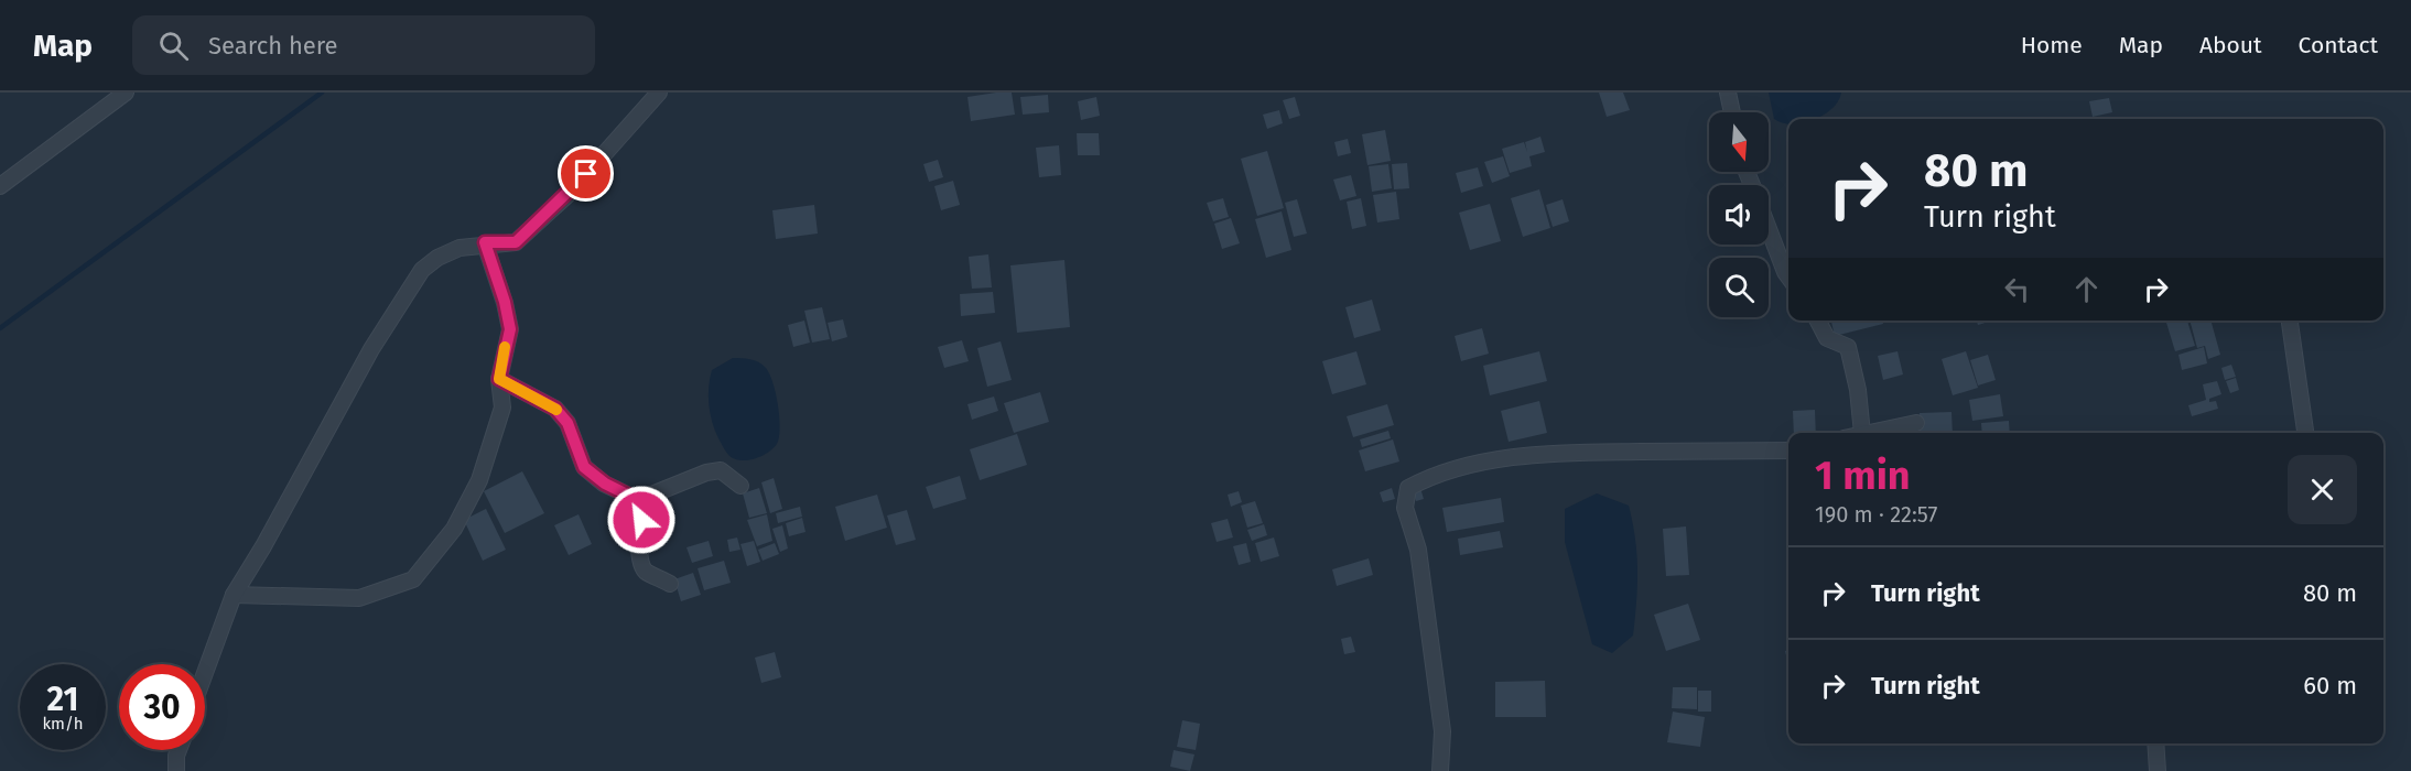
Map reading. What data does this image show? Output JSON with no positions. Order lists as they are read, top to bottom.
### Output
{
  "north": "bottom",
  "page": {
    "header": "Map",
    "search": "Search here",
    "nav": [
      "Home",
      "Map",
      "About",
      "Contact"
    ],
    "turn": ["80 m", "Turn right"],
    "heading": ["1 min", "190 m · 22:57"],
    "list": [
      {
        "name": "Turn right",
        "value": "80 m"
      },
      {
        "name": "Turn right",
        "value": "60 m"
      }
    ],
    "speed": "21 km/h",
    "limit": "30"
  }
}
